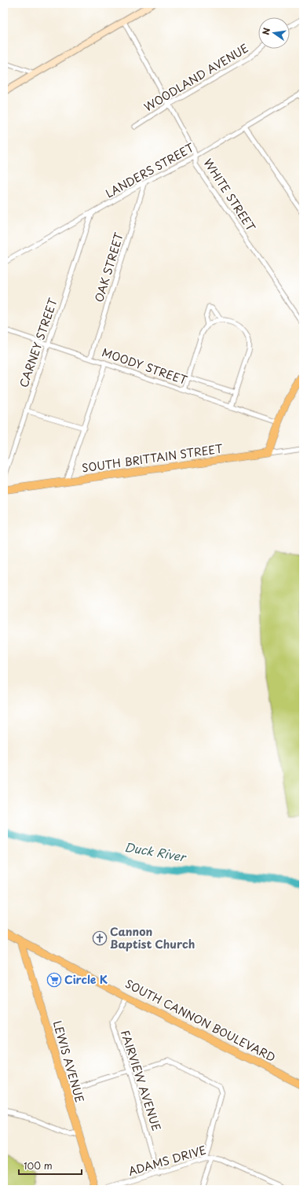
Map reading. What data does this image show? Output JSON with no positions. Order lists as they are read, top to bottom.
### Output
{
  "streets": {
    "main road": ["SOUTH BRITTAIN STREET", "SOUTH CANNON BOULEVARD", "LEWIS AVENUE"],
    "street": [
      "WOODLAND AVENUE",
      "LANDERS STREET",
      "WHITE STREET",
      "OAK STREET",
      "CARNEY STREET",
      "MOODY STREET",
      "FAIRVIEW AVENUE",
      "ADAMS DRIVE"
    ]
  },
  "crossings": [
    ["WOODLAND AVENUE", "WHITE STREET"],
    ["LANDERS STREET", "WHITE STREET"],
    ["LANDERS STREET", "OAK STREET"],
    ["LANDERS STREET", "CARNEY STREET"],
    ["OAK STREET", "MOODY STREET"],
    ["CARNEY STREET", "MOODY STREET"],
    ["SOUTH CANNON BOULEVARD", "LEWIS AVENUE"],
    ["SOUTH CANNON BOULEVARD", "FAIRVIEW AVENUE"],
    ["FAIRVIEW AVENUE", "ADAMS DRIVE"]
  ],
  "water": ["Duck River"],
  "places": {
    "church": ["Cannon Baptist Church"],
    "supermarket": ["Circle K"]
  },
  "scale_bar": "100 m",
  "north": "left"
}
